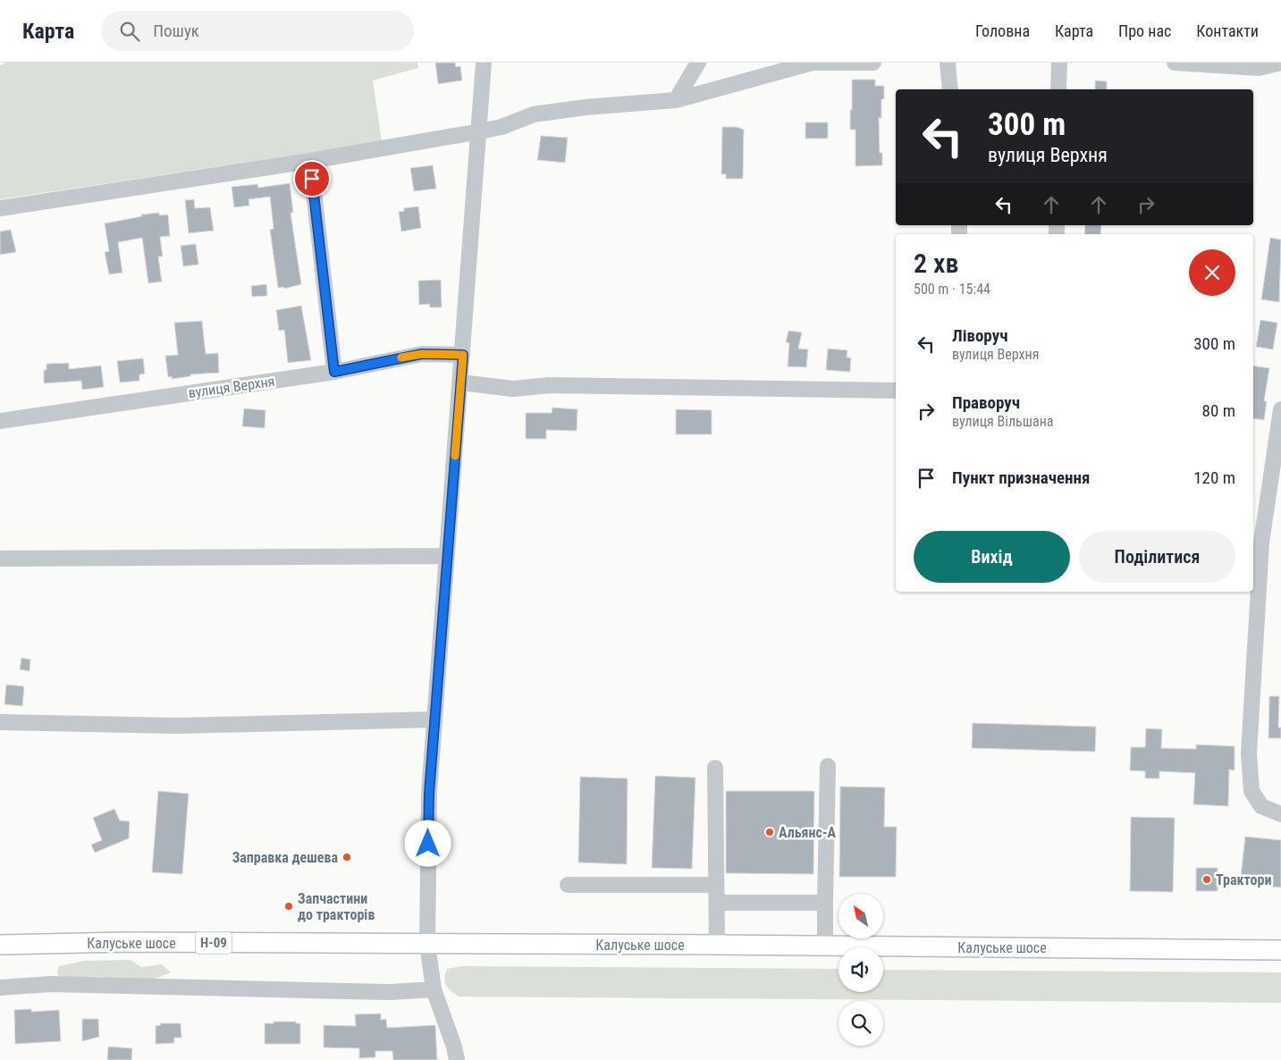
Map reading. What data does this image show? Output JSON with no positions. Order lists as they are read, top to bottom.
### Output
{
  "streets": {
    "main road": ["Калуське шосе", "Н-09"],
    "street": ["вулиця Верхня"]
  },
  "places": [
    "Альянс-А",
    "Заправка дешева",
    "Трактори",
    "Запчастини до тракторів"
  ],
  "north": "top left",
  "page": {
    "header": "Карта",
    "search": "Пошук",
    "nav": [
      "Головна",
      "Карта",
      "Про нас",
      "Контакти"
    ],
    "turn": ["300 m", "вулиця Верхня"],
    "heading": ["2 хв", "500 m · 15:44"],
    "list": [
      {
        "name": "Ліворуч",
        "note": "вулиця Верхня",
        "value": "300 m"
      },
      {
        "name": "Праворуч",
        "note": "вулиця Вільшана",
        "value": "80 m"
      },
      {
        "name": "Пункт призначення",
        "value": "120 m"
      }
    ],
    "buttons": ["Вихід", "Поділитися"]
  }
}
